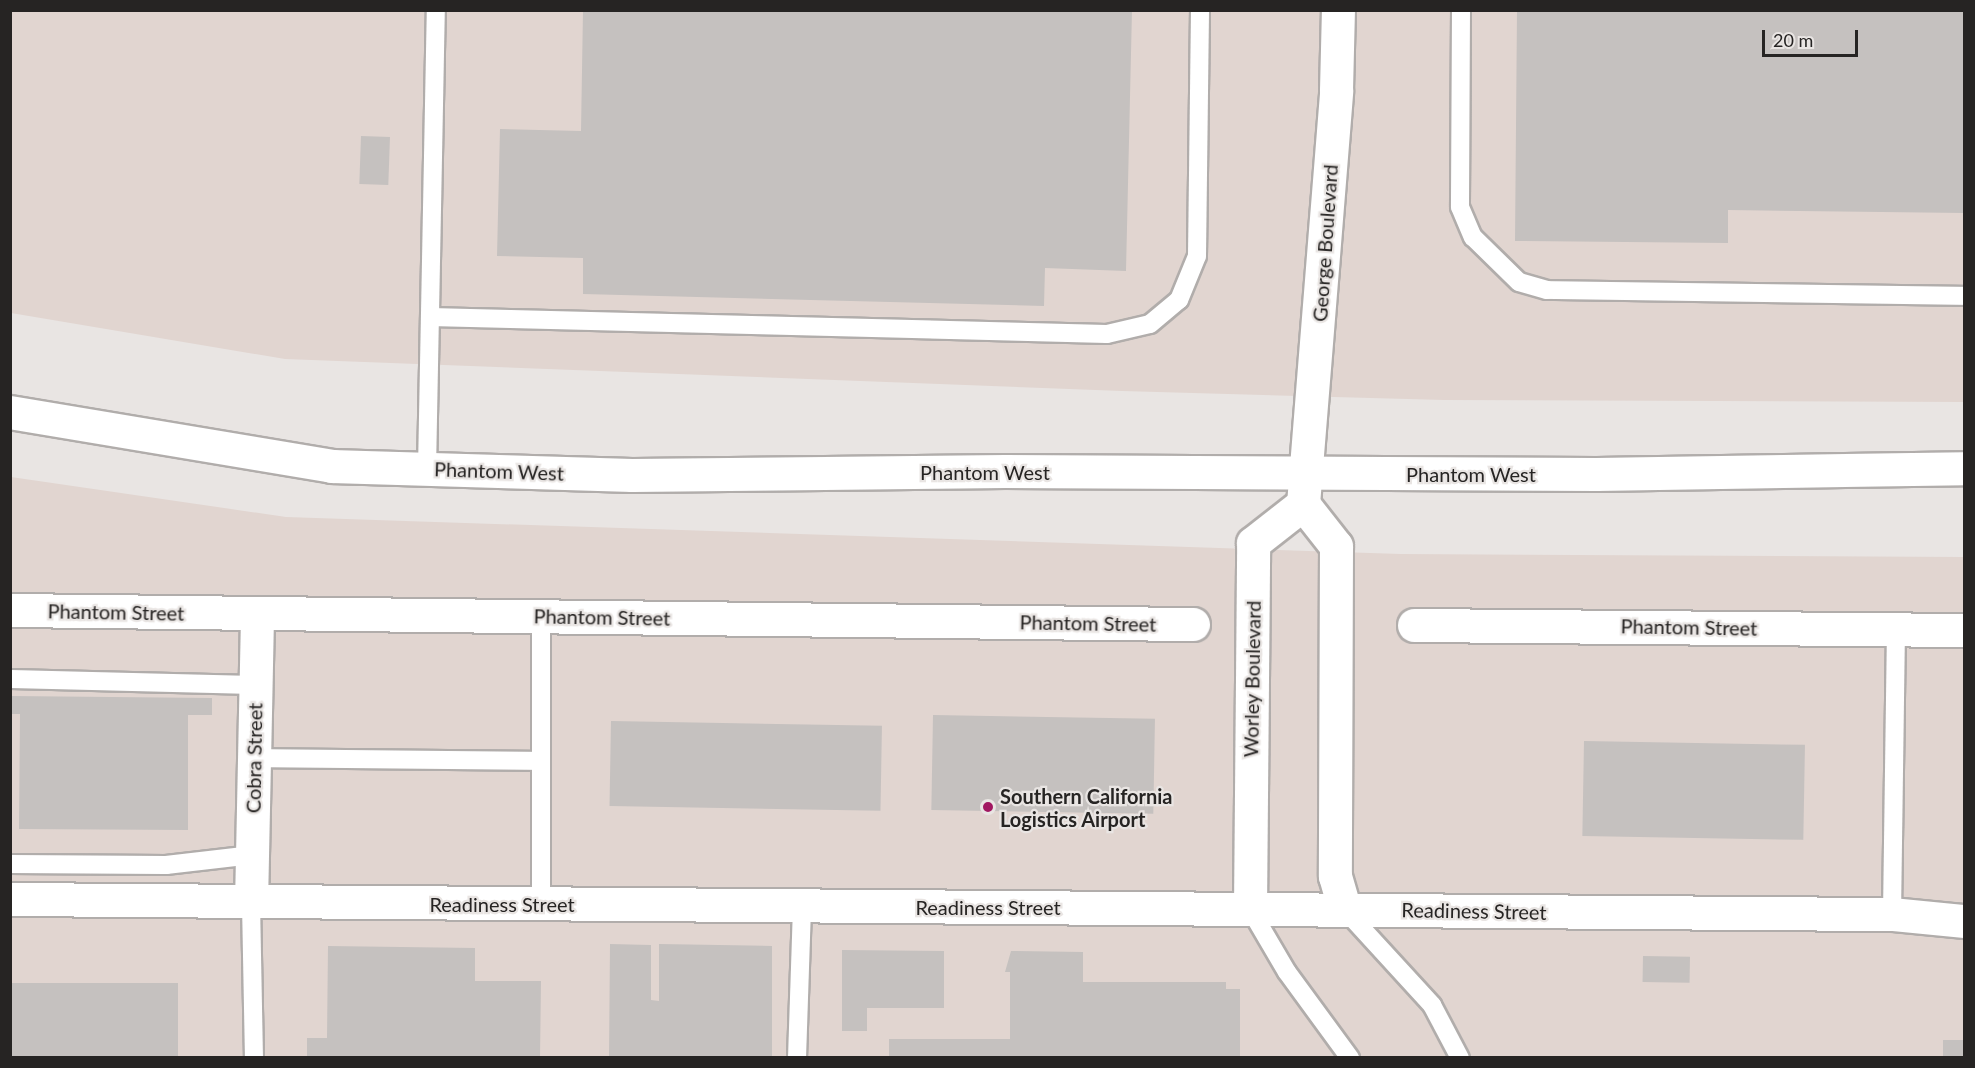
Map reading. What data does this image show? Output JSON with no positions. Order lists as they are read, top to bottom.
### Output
{
  "streets": {
    "street": [
      "George Boulevard",
      "Phantom West",
      "Phantom Street",
      "Worley Boulevard",
      "Cobra Street",
      "Readiness Street"
    ]
  },
  "crossings": [
    ["George Boulevard", "Phantom West"],
    ["George Boulevard", "Worley Boulevard"],
    ["Phantom West", "Worley Boulevard"],
    ["Phantom Street", "Cobra Street"],
    ["Worley Boulevard", "Readiness Street"],
    ["Cobra Street", "Readiness Street"]
  ],
  "places": ["Southern California Logistics Airport"],
  "scale_bar": "20 m"
}
